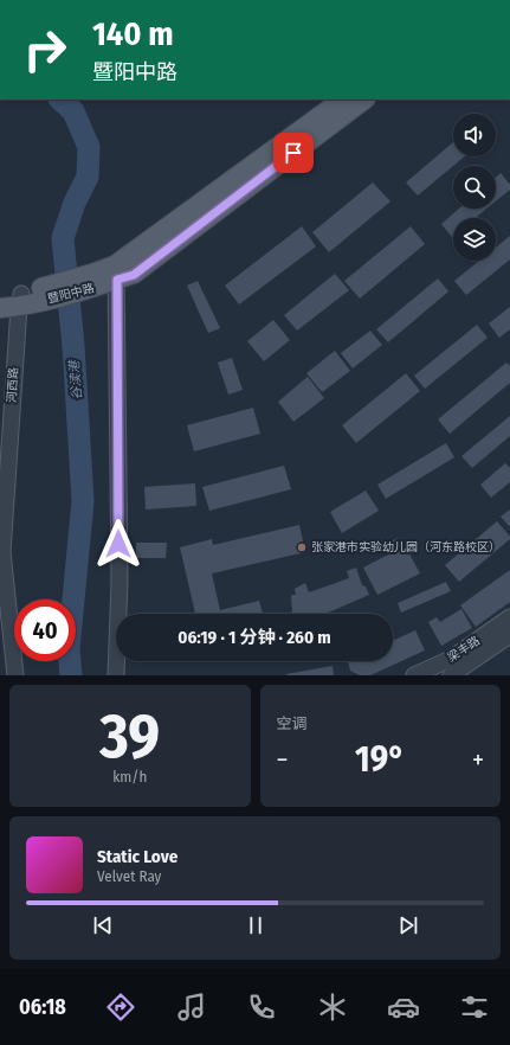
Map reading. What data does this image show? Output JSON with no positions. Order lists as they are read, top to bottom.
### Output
{
  "streets": {
    "main road": ["暨阳中路"],
    "street": ["河西路", "梁丰路"]
  },
  "crossings": [
    ["暨阳中路", "河西路"]
  ],
  "water": ["谷渎港"],
  "places": ["张家港市实验幼儿园（河东路校区）"],
  "page": {
    "turn": ["140 m", "暨阳中路"],
    "limit": "40",
    "trip": "06:19 · 1 分钟 · 260 m",
    "tile": [
      ["39", "km/h"],
      "空调"
    ],
    "heat": ["−", "19°", "+"],
    "song": ["Static Love", "Velvet Ray"],
    "tabs": "06:18"
  }
}
